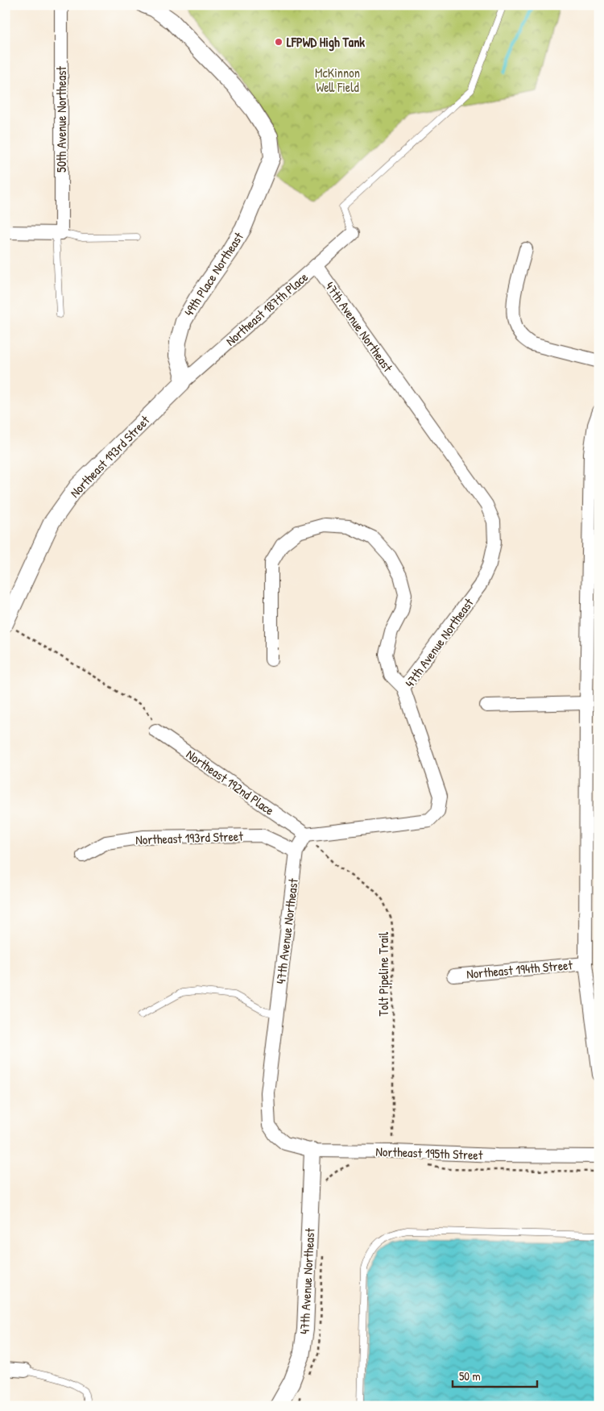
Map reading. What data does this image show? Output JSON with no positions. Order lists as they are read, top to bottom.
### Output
{
  "streets": {
    "street": [
      "50th Avenue Northeast",
      "49th Place Northeast",
      "Northeast 187th Place",
      "47th Avenue Northeast",
      "Northeast 193rd Street",
      "Northeast 192nd Place",
      "Northeast 194th Street",
      "Northeast 195th Street"
    ],
    "path": ["Tolt Pipeline Trail"]
  },
  "crossings": [
    ["49th Place Northeast", "Northeast 187th Place"],
    ["49th Place Northeast", "Northeast 193rd Street"],
    ["Northeast 187th Place", "47th Avenue Northeast"],
    ["Northeast 187th Place", "Northeast 193rd Street"],
    ["47th Avenue Northeast", "Northeast 193rd Street"],
    ["47th Avenue Northeast", "Northeast 192nd Place"],
    ["47th Avenue Northeast", "Tolt Pipeline Trail"],
    ["47th Avenue Northeast", "Northeast 195th Street"],
    ["Northeast 192nd Place", "Tolt Pipeline Trail"],
    ["Tolt Pipeline Trail", "Northeast 195th Street"]
  ],
  "parks": ["McKinnon Well Field"],
  "places": ["LFPWD High Tank"],
  "scale_bar": "50 m"
}
